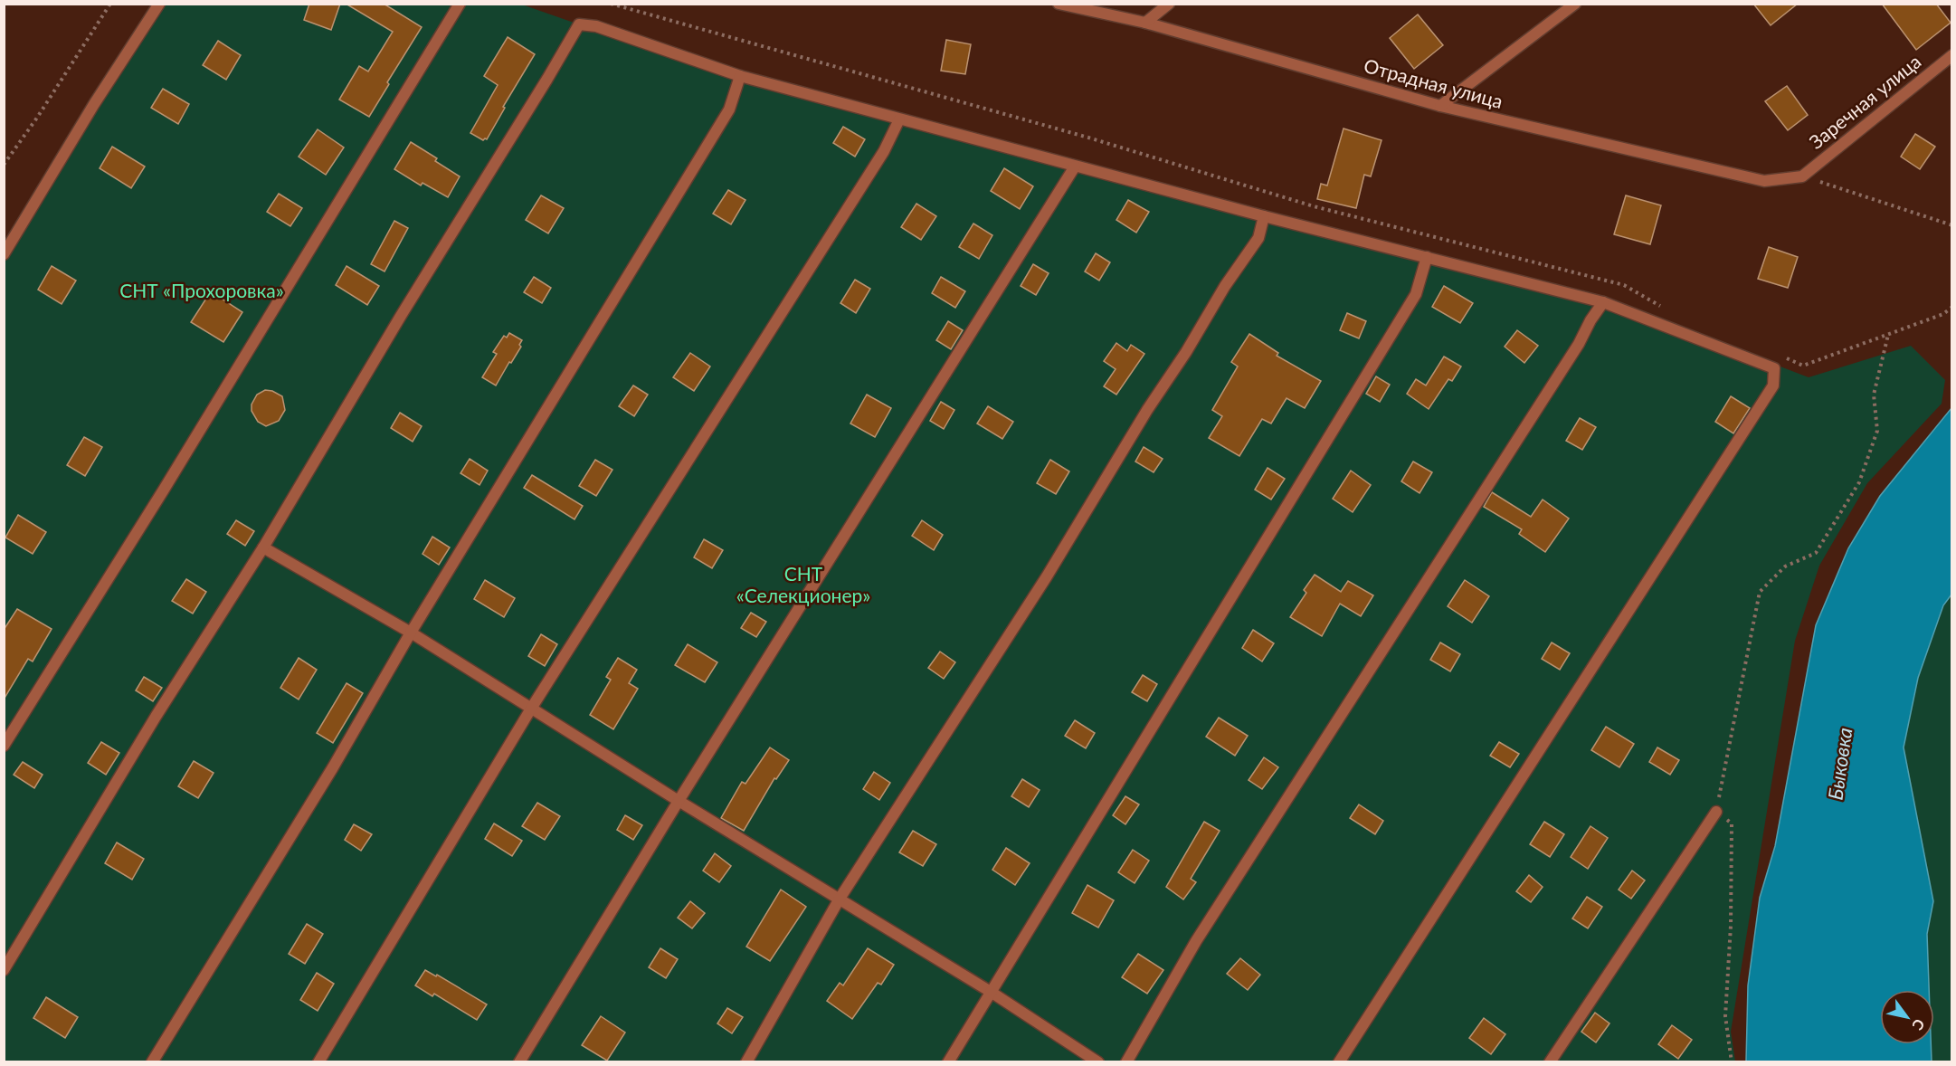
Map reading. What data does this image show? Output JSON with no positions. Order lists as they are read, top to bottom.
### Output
{
  "streets": {
    "lane": ["Отрадная улица", "Заречная улица"]
  },
  "crossings": [
    ["Отрадная улица", "Заречная улица"]
  ],
  "water": ["Быковка"],
  "parks": ["СНТ «Прохоровка»", "СНТ «Селекционер»"],
  "north": "bottom right"
}
